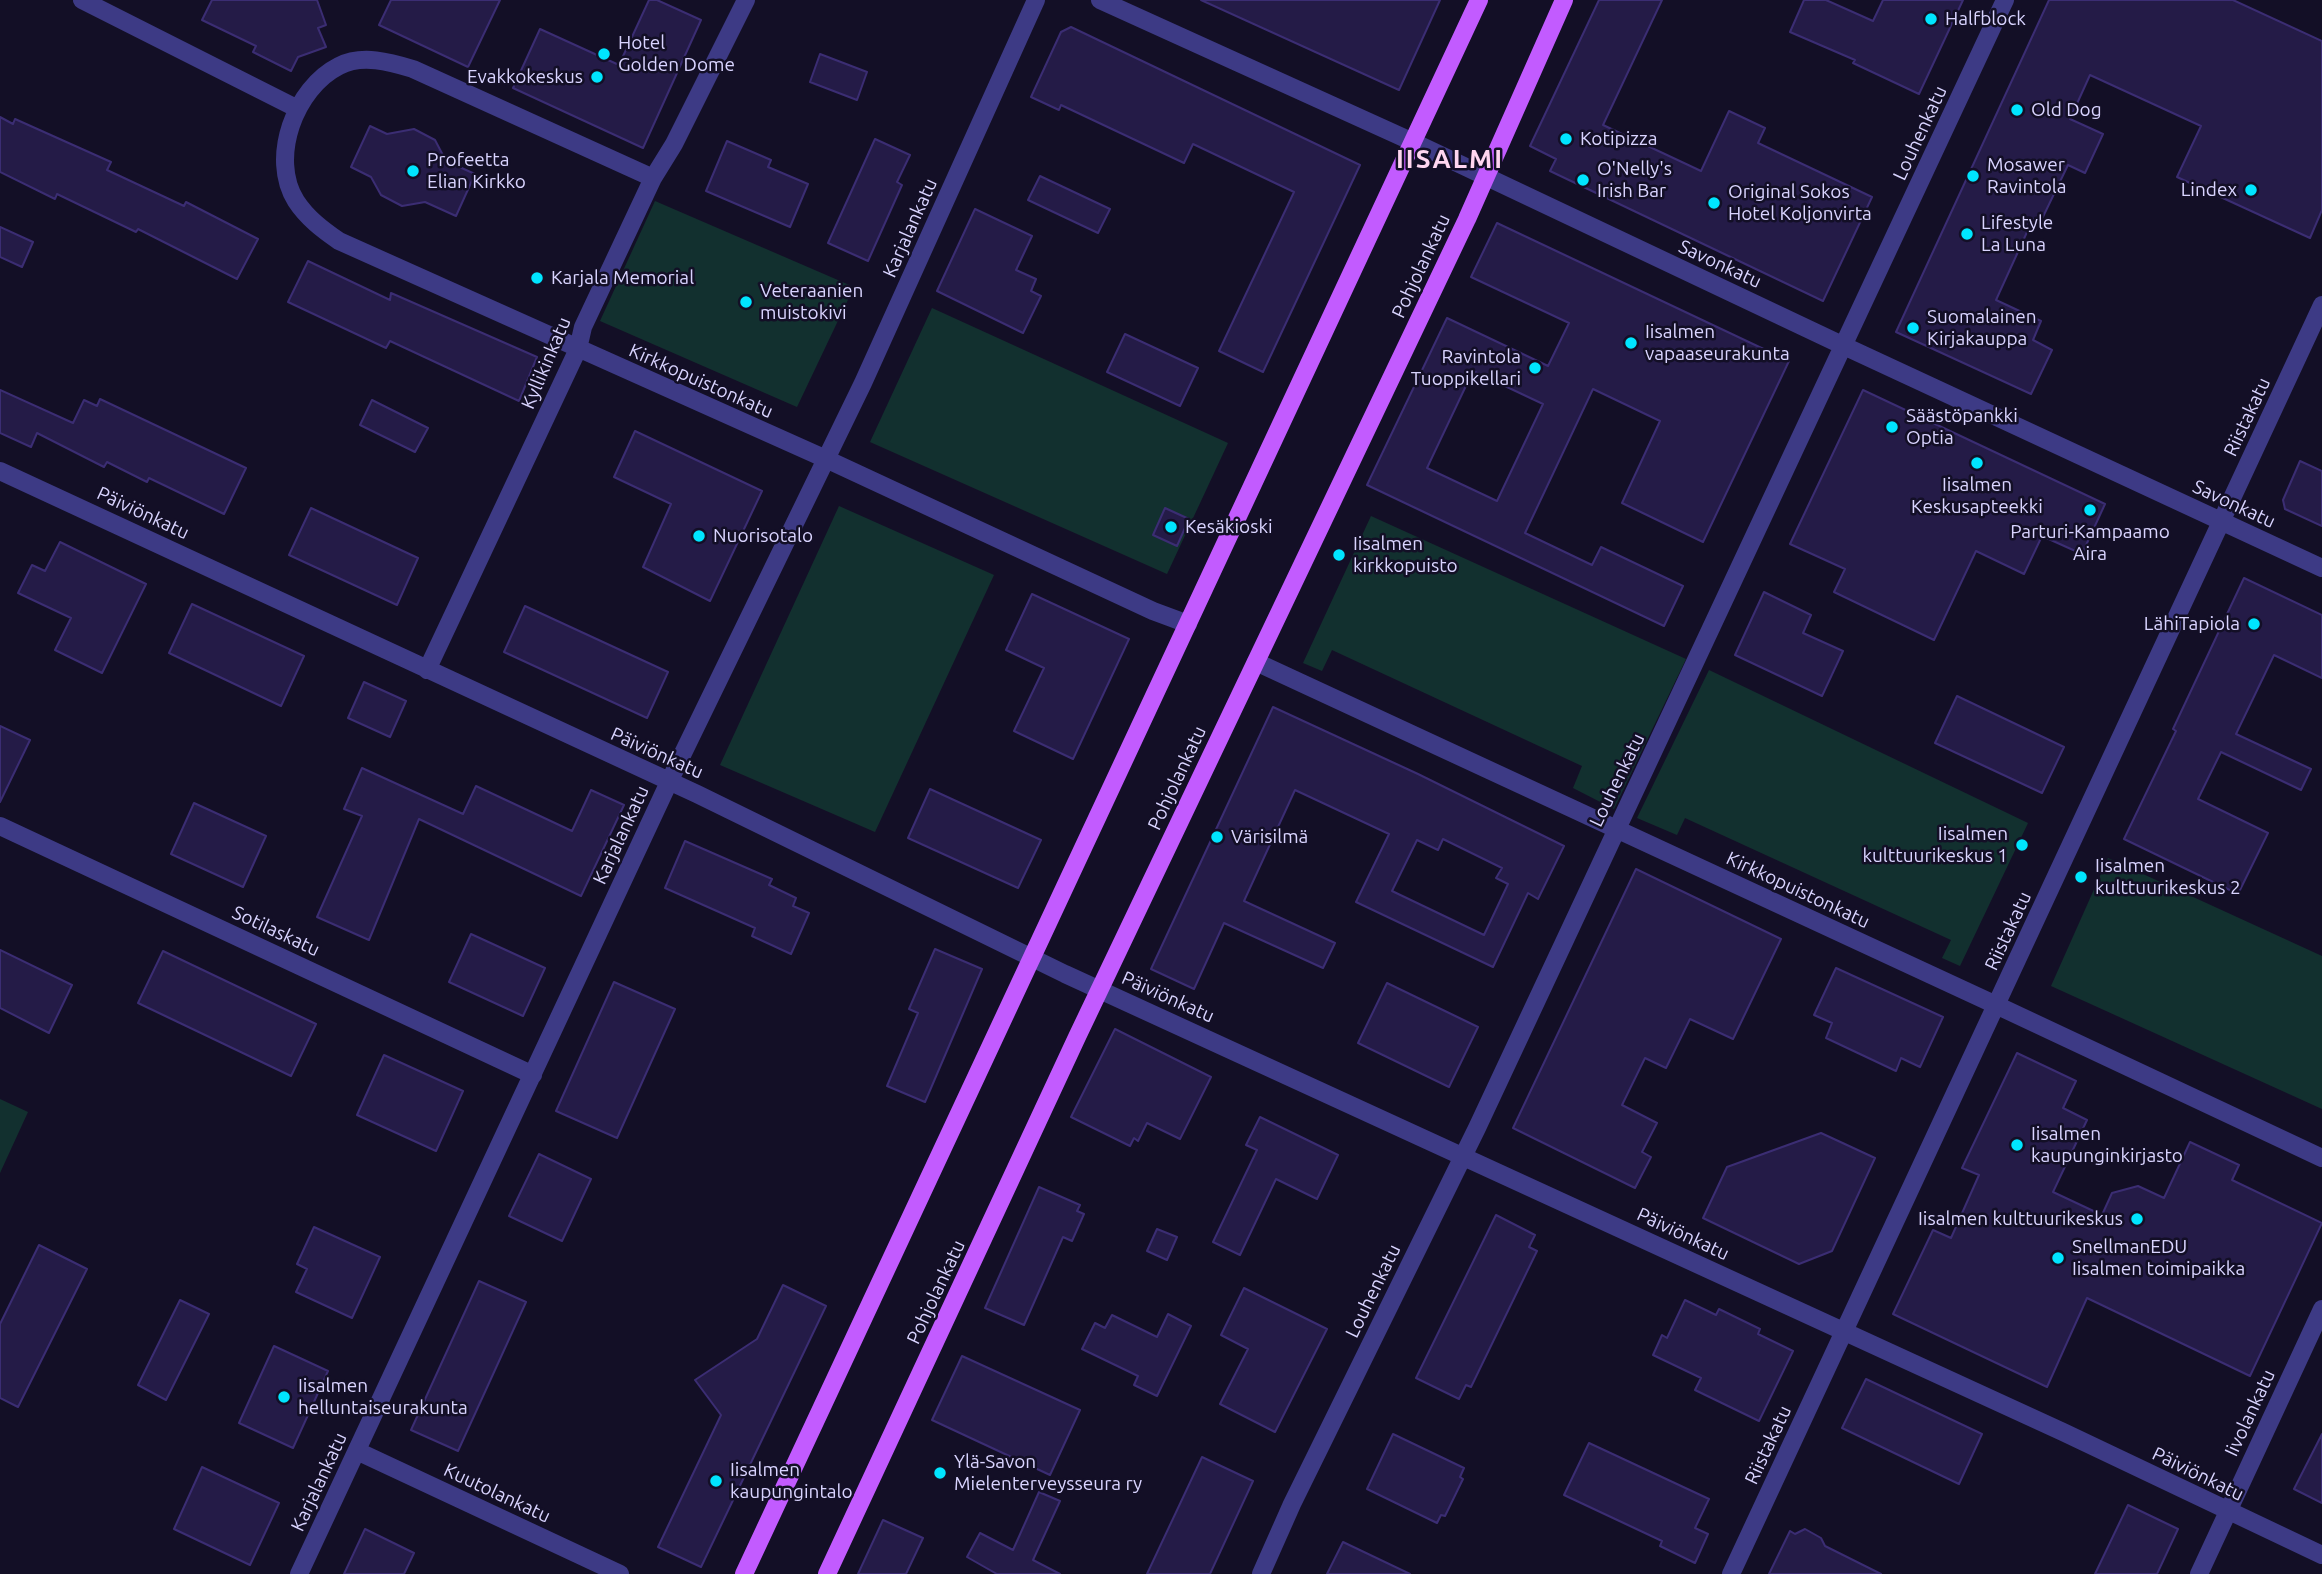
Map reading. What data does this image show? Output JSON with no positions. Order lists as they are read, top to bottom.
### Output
{
  "streets": {
    "main road": ["Pohjolankatu"],
    "street": [
      "Louhenkatu",
      "Karjalankatu",
      "Savonkatu",
      "Kyllikinkatu",
      "Kirkkopuistonkatu",
      "Riistakatu",
      "Päiviönkatu",
      "Sotilaskatu",
      "Iivolankatu",
      "Kuutolankatu"
    ]
  },
  "crossings": [
    ["Louhenkatu", "Savonkatu"],
    ["Louhenkatu", "Kirkkopuistonkatu"],
    ["Louhenkatu", "Päiviönkatu"],
    ["Karjalankatu", "Kirkkopuistonkatu"],
    ["Karjalankatu", "Päiviönkatu"],
    ["Karjalankatu", "Sotilaskatu"],
    ["Karjalankatu", "Kuutolankatu"],
    ["Savonkatu", "Pohjolankatu"],
    ["Savonkatu", "Riistakatu"],
    ["Pohjolankatu", "Kirkkopuistonkatu"],
    ["Pohjolankatu", "Päiviönkatu"],
    ["Kyllikinkatu", "Kirkkopuistonkatu"],
    ["Kyllikinkatu", "Päiviönkatu"],
    ["Kirkkopuistonkatu", "Riistakatu"],
    ["Riistakatu", "Päiviönkatu"],
    ["Päiviönkatu", "Iivolankatu"]
  ],
  "districts": ["IISALMI"],
  "places": [
    "Halfblock",
    "Hotel Golden Dome",
    "Evakkokeskus",
    "Old Dog",
    "Kotipizza",
    "Profeetta Elian Kirkko",
    "Mosawer Ravintola",
    "O'Nelly's Irish Bar",
    "Lindex",
    "Original Sokos Hotel Koljonvirta",
    "Lifestyle La Luna",
    "Karjala Memorial",
    "Veteraanien muistokivi",
    "Suomalainen Kirjakauppa",
    "Iisalmen vapaaseurakunta",
    "Ravintola Tuoppikellari",
    "Säästöpankki Optia",
    "Iisalmen Keskusapteekki",
    "Parturi-Kampaamo Aira",
    "Kesäkioski",
    "Nuorisotalo",
    "Iisalmen kirkkopuisto",
    "LähiTapiola",
    "Värisilmä",
    "Iisalmen kulttuurikeskus 1",
    "Iisalmen kulttuurikeskus 2",
    "Iisalmen kaupunginkirjasto",
    "Iisalmen kulttuurikeskus",
    "SnellmanEDU Iisalmen toimipaikka",
    "Iisalmen helluntaiseurakunta",
    "Ylä-Savon Mielenterveysseura ry",
    "Iisalmen kaupungintalo"
  ]
}
